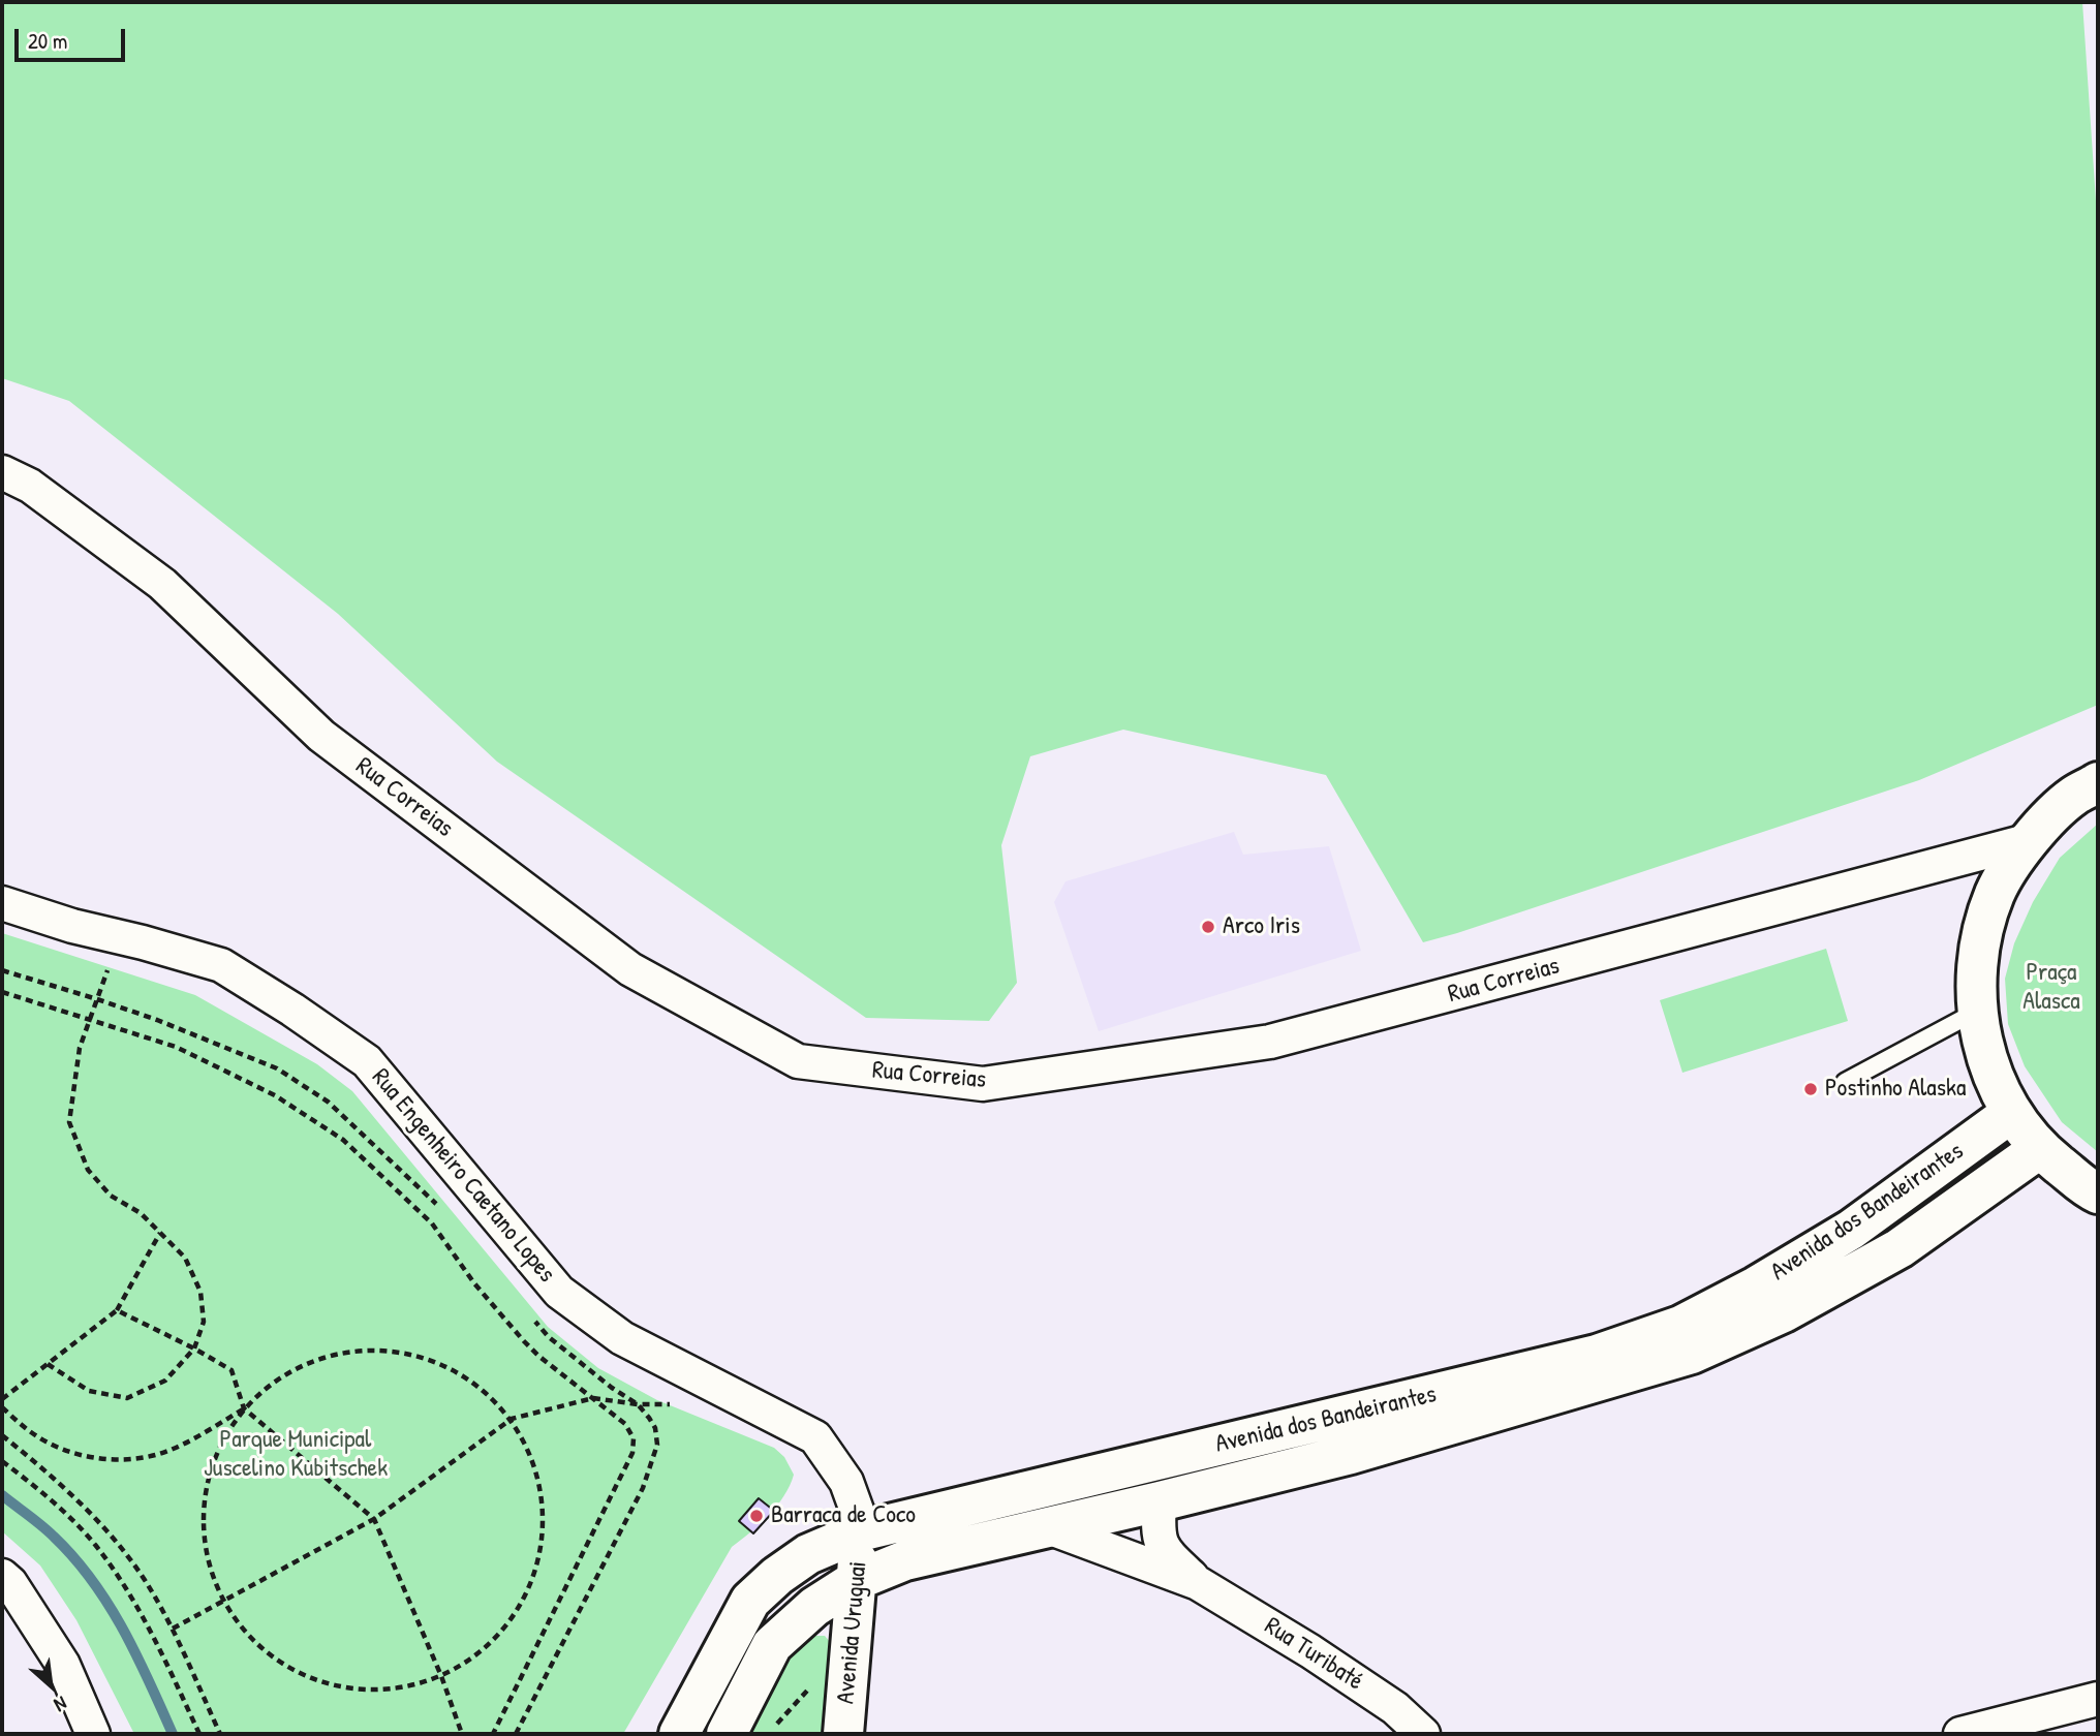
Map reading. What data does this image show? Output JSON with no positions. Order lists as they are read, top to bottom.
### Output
{
  "streets": {
    "street": [
      "Rua Correias",
      "Rua Engenheiro Caetano Lopes",
      "Avenida dos Bandeirantes",
      "Avenida Uruguai",
      "Rua Turibaté"
    ]
  },
  "crossings": [
    ["Rua Engenheiro Caetano Lopes", "Avenida dos Bandeirantes"],
    ["Rua Engenheiro Caetano Lopes", "Avenida Uruguai"],
    ["Avenida dos Bandeirantes", "Avenida Uruguai"],
    ["Avenida dos Bandeirantes", "Rua Turibaté"]
  ],
  "parks": ["Praça Alasca", "Parque Municipal Juscelino Kubitschek"],
  "places": ["Arco Iris", "Postinho Alaska", "Barraca de Coco"],
  "scale_bar": "20 m",
  "north": "bottom right"
}
